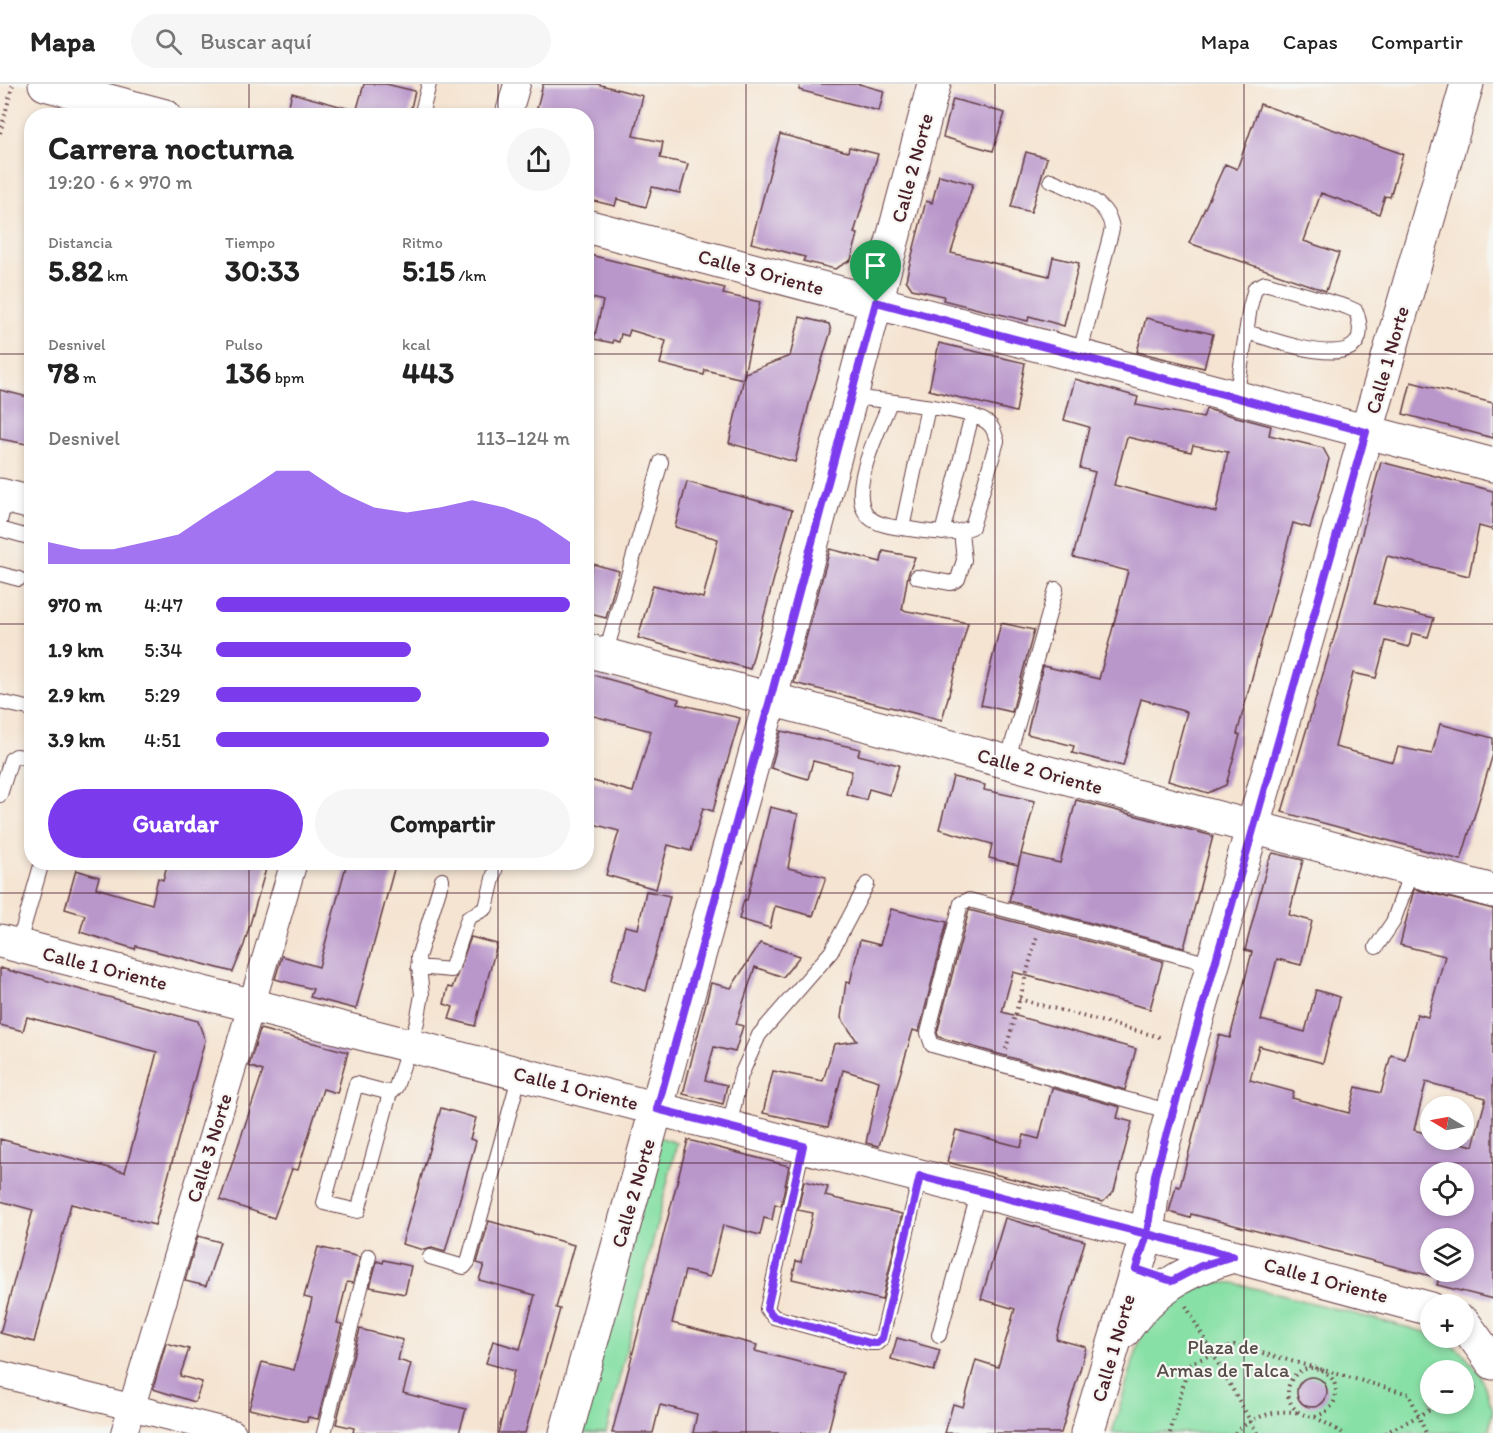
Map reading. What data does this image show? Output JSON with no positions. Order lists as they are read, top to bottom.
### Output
{
  "streets": {
    "main road": [
      "Calle 2 Norte",
      "Calle 3 Oriente",
      "Calle 1 Norte",
      "Calle 2 Oriente",
      "Calle 1 Oriente"
    ],
    "street": ["Calle 3 Norte"]
  },
  "crossings": [
    ["Calle 2 Norte", "Calle 3 Oriente"],
    ["Calle 2 Norte", "Calle 2 Oriente"],
    ["Calle 2 Norte", "Calle 1 Oriente"],
    ["Calle 3 Oriente", "Calle 1 Norte"],
    ["Calle 1 Norte", "Calle 2 Oriente"],
    ["Calle 1 Norte", "Calle 1 Oriente"],
    ["Calle 1 Oriente", "Calle 3 Norte"]
  ],
  "parks": ["Plaza de Armas de Talca"],
  "north": "left",
  "page": {
    "header": "Mapa",
    "search": "Buscar aquí",
    "nav": ["Mapa", "Capas", "Compartir"],
    "heading": ["Carrera nocturna", "19:20 · 6 × 970 m"],
    "stats": [
      ["Distancia", "5.82 km"],
      ["Tiempo", "30:33"],
      ["Ritmo", "5:15 /km"],
      ["Desnivel", "78 m"],
      ["Pulso", "136 bpm"],
      ["kcal", "443"]
    ],
    "chart": ["Desnivel", "113–124 m"],
    "list": [
      {
        "name": "970 m",
        "note": "4:47"
      },
      {
        "name": "1.9 km",
        "note": "5:34"
      },
      {
        "name": "2.9 km",
        "note": "5:29"
      },
      {
        "name": "3.9 km",
        "note": "4:51"
      }
    ],
    "buttons": ["Guardar", "Compartir"],
    "map_buttons": ["+", "−"]
  }
}
